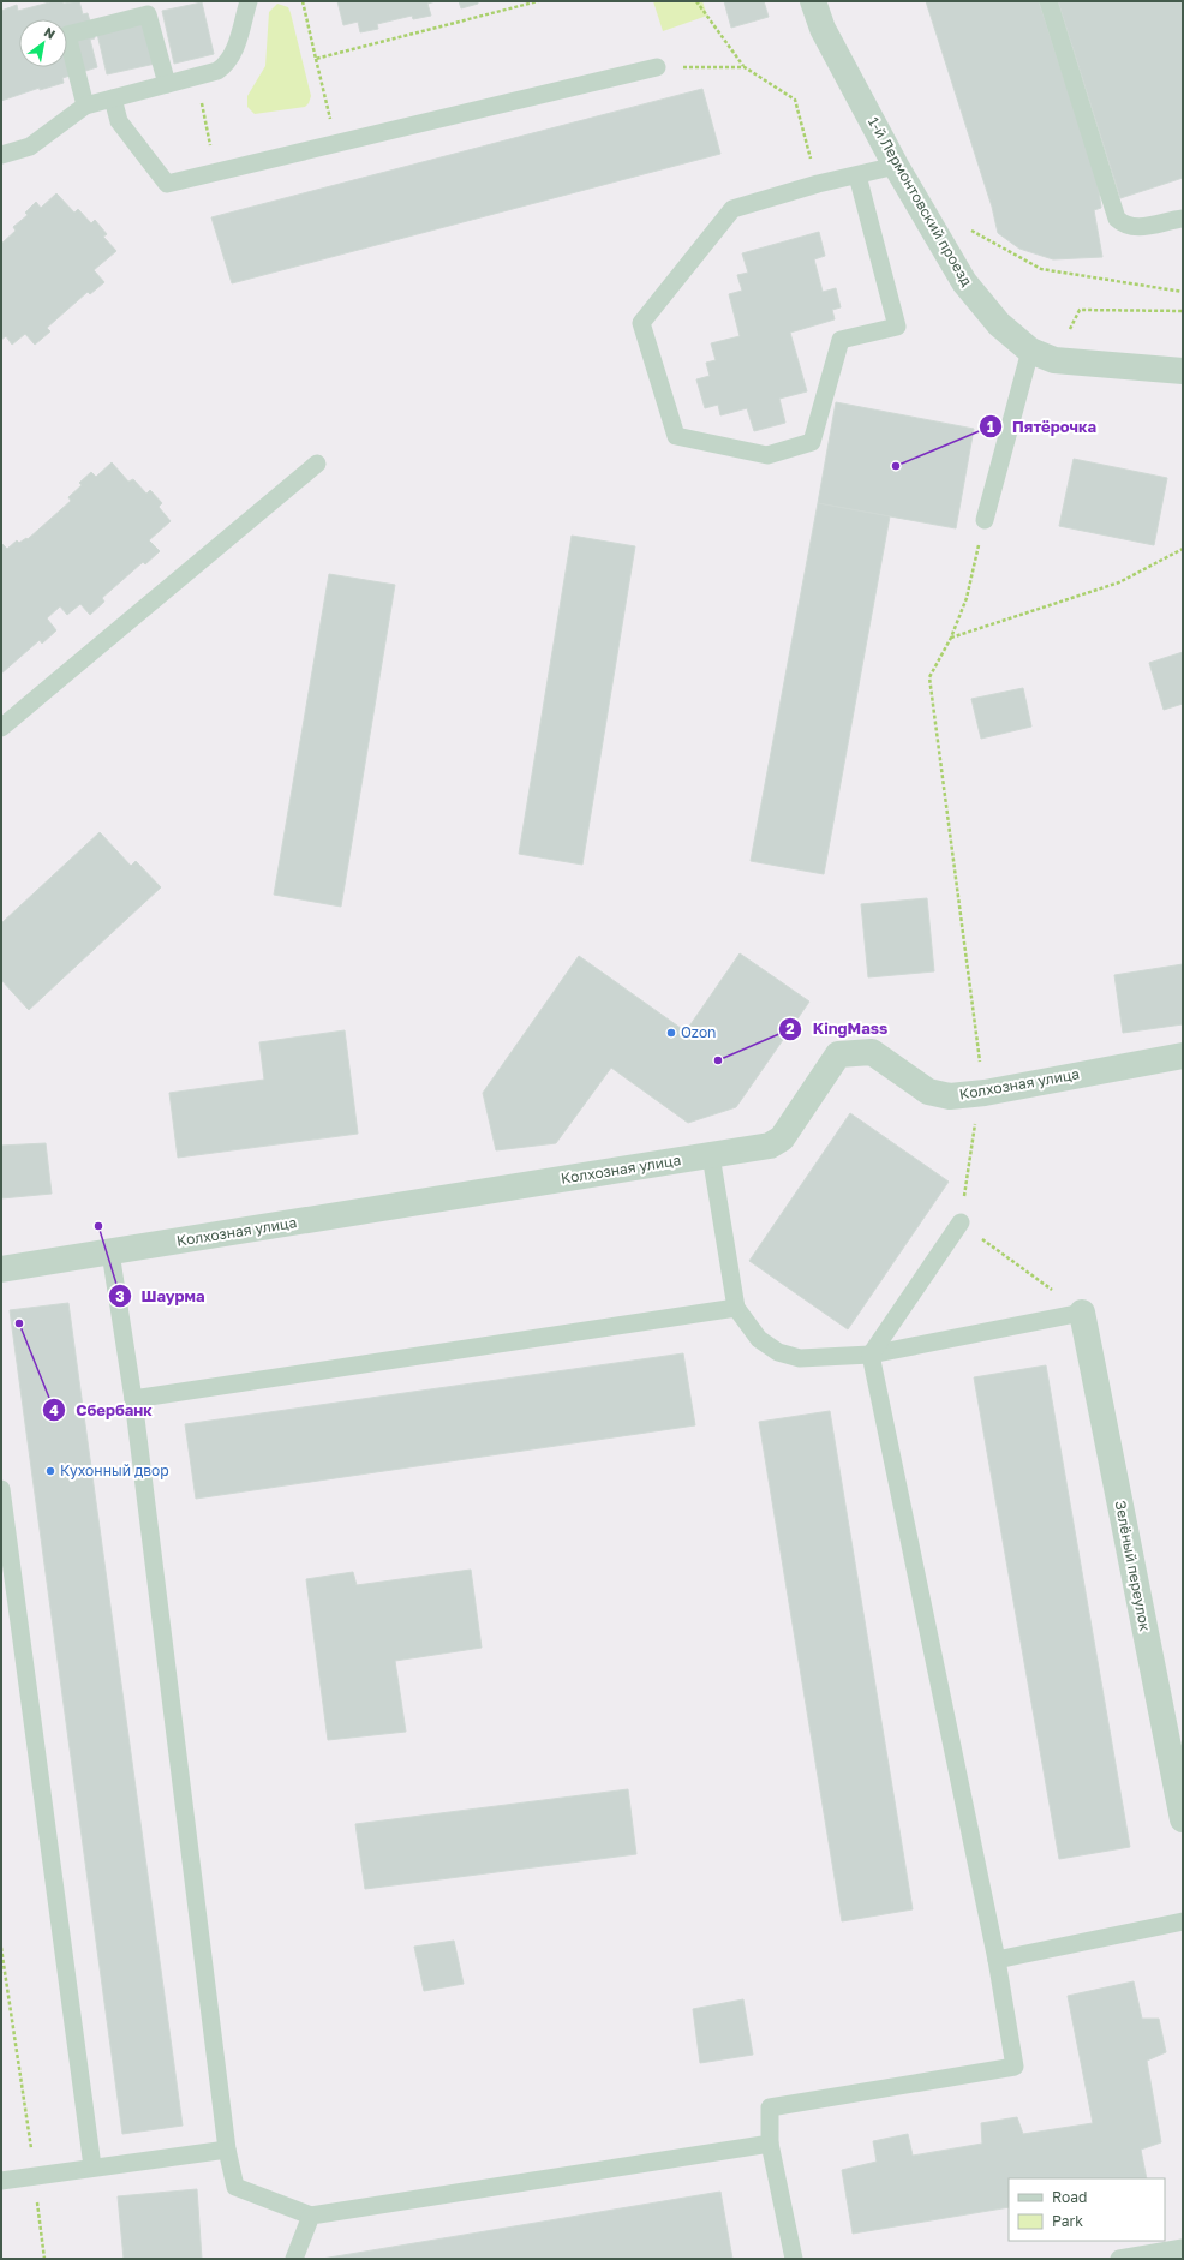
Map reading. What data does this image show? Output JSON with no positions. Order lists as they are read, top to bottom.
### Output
{
  "streets": {
    "street": ["1-й Лермонтовский проезд", "Колхозная улица", "Зелёный переулок"]
  },
  "places": [
    "Пятёрочка",
    "Ozon",
    "KingMass",
    "Шаурма",
    "Сбербанк",
    "Кухонный двор"
  ],
  "legend": ["Road", "Park"],
  "north": "top right"
}
